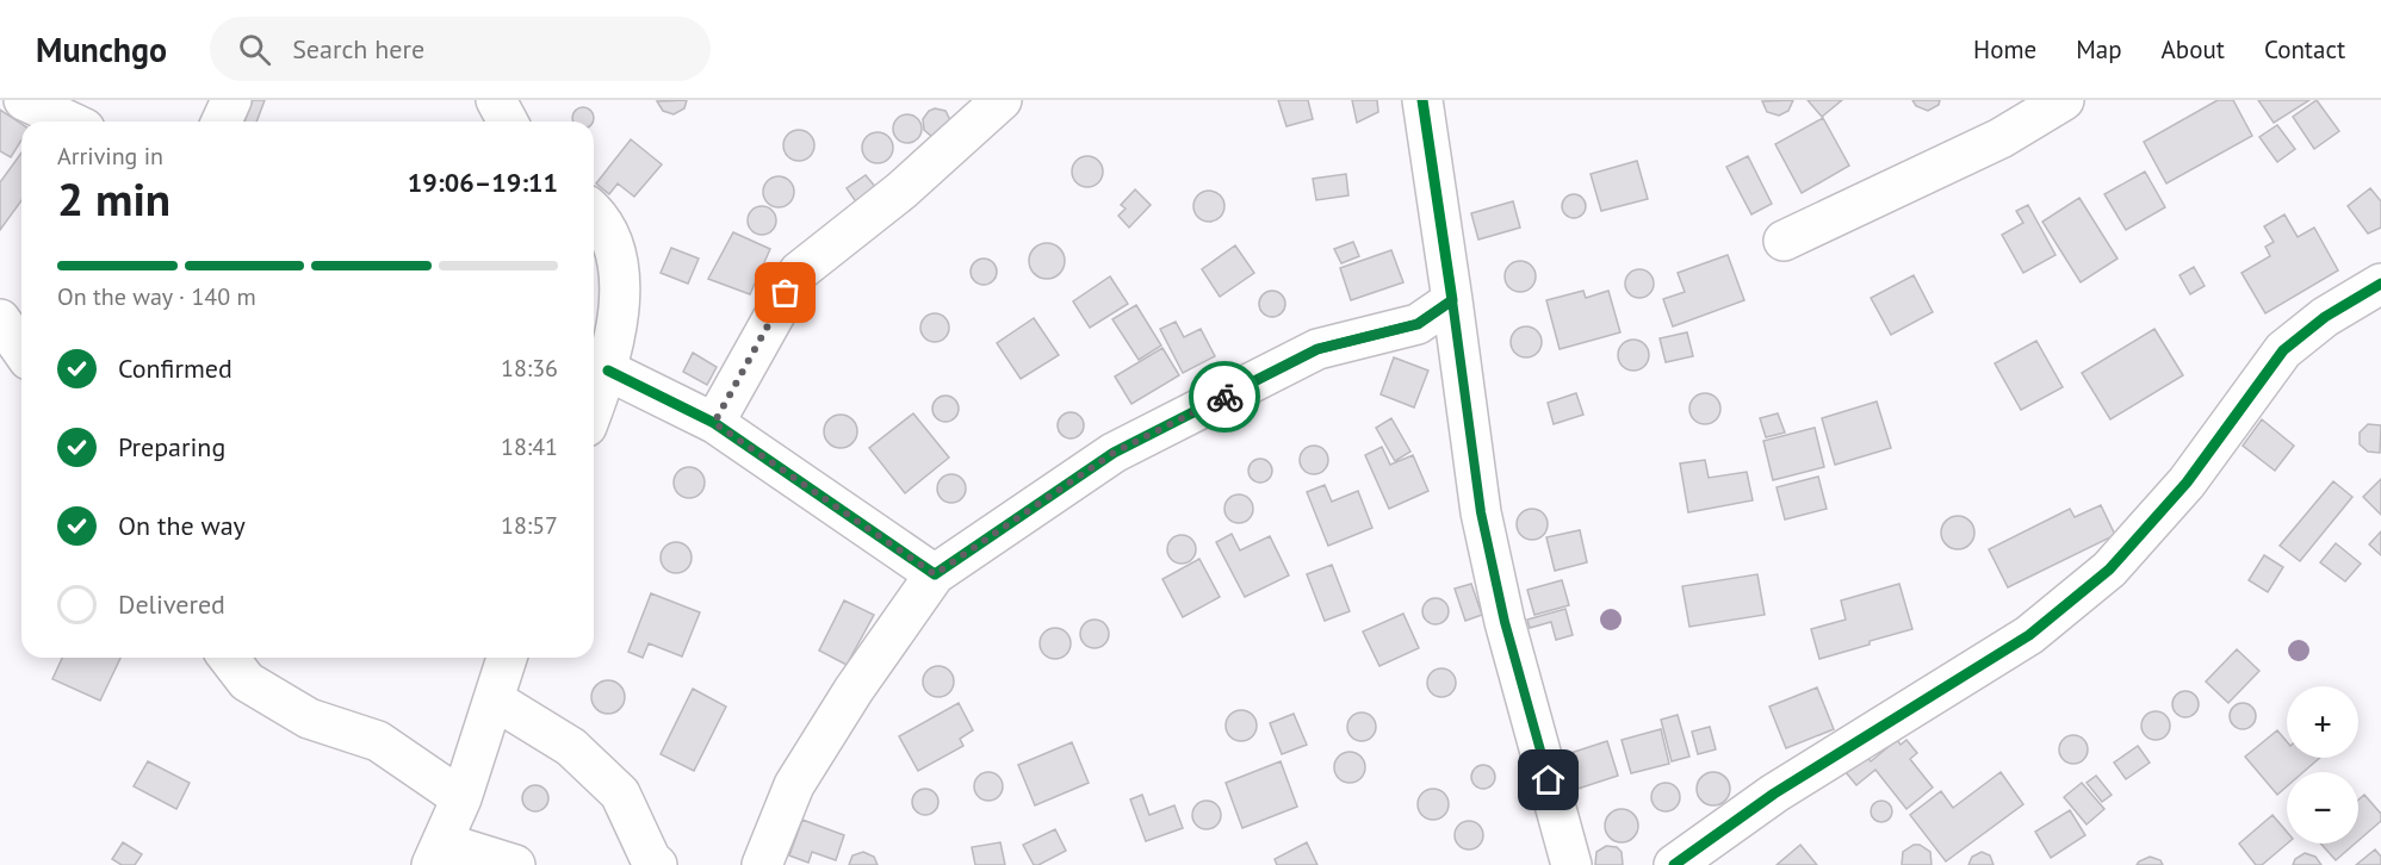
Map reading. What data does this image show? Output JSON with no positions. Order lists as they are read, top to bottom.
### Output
{
  "page": {
    "header": "Munchgo",
    "search": "Search here",
    "nav": [
      "Home",
      "Map",
      "About",
      "Contact"
    ],
    "heading": ["2 min", "Arriving in", "19:06–19:11"],
    "bar": "On the way · 140 m",
    "list": [
      ["Confirmed", "18:36"],
      ["Preparing", "18:41"],
      ["On the way", "18:57"],
      "Delivered"
    ],
    "map_buttons": ["+", "−"]
  }
}
